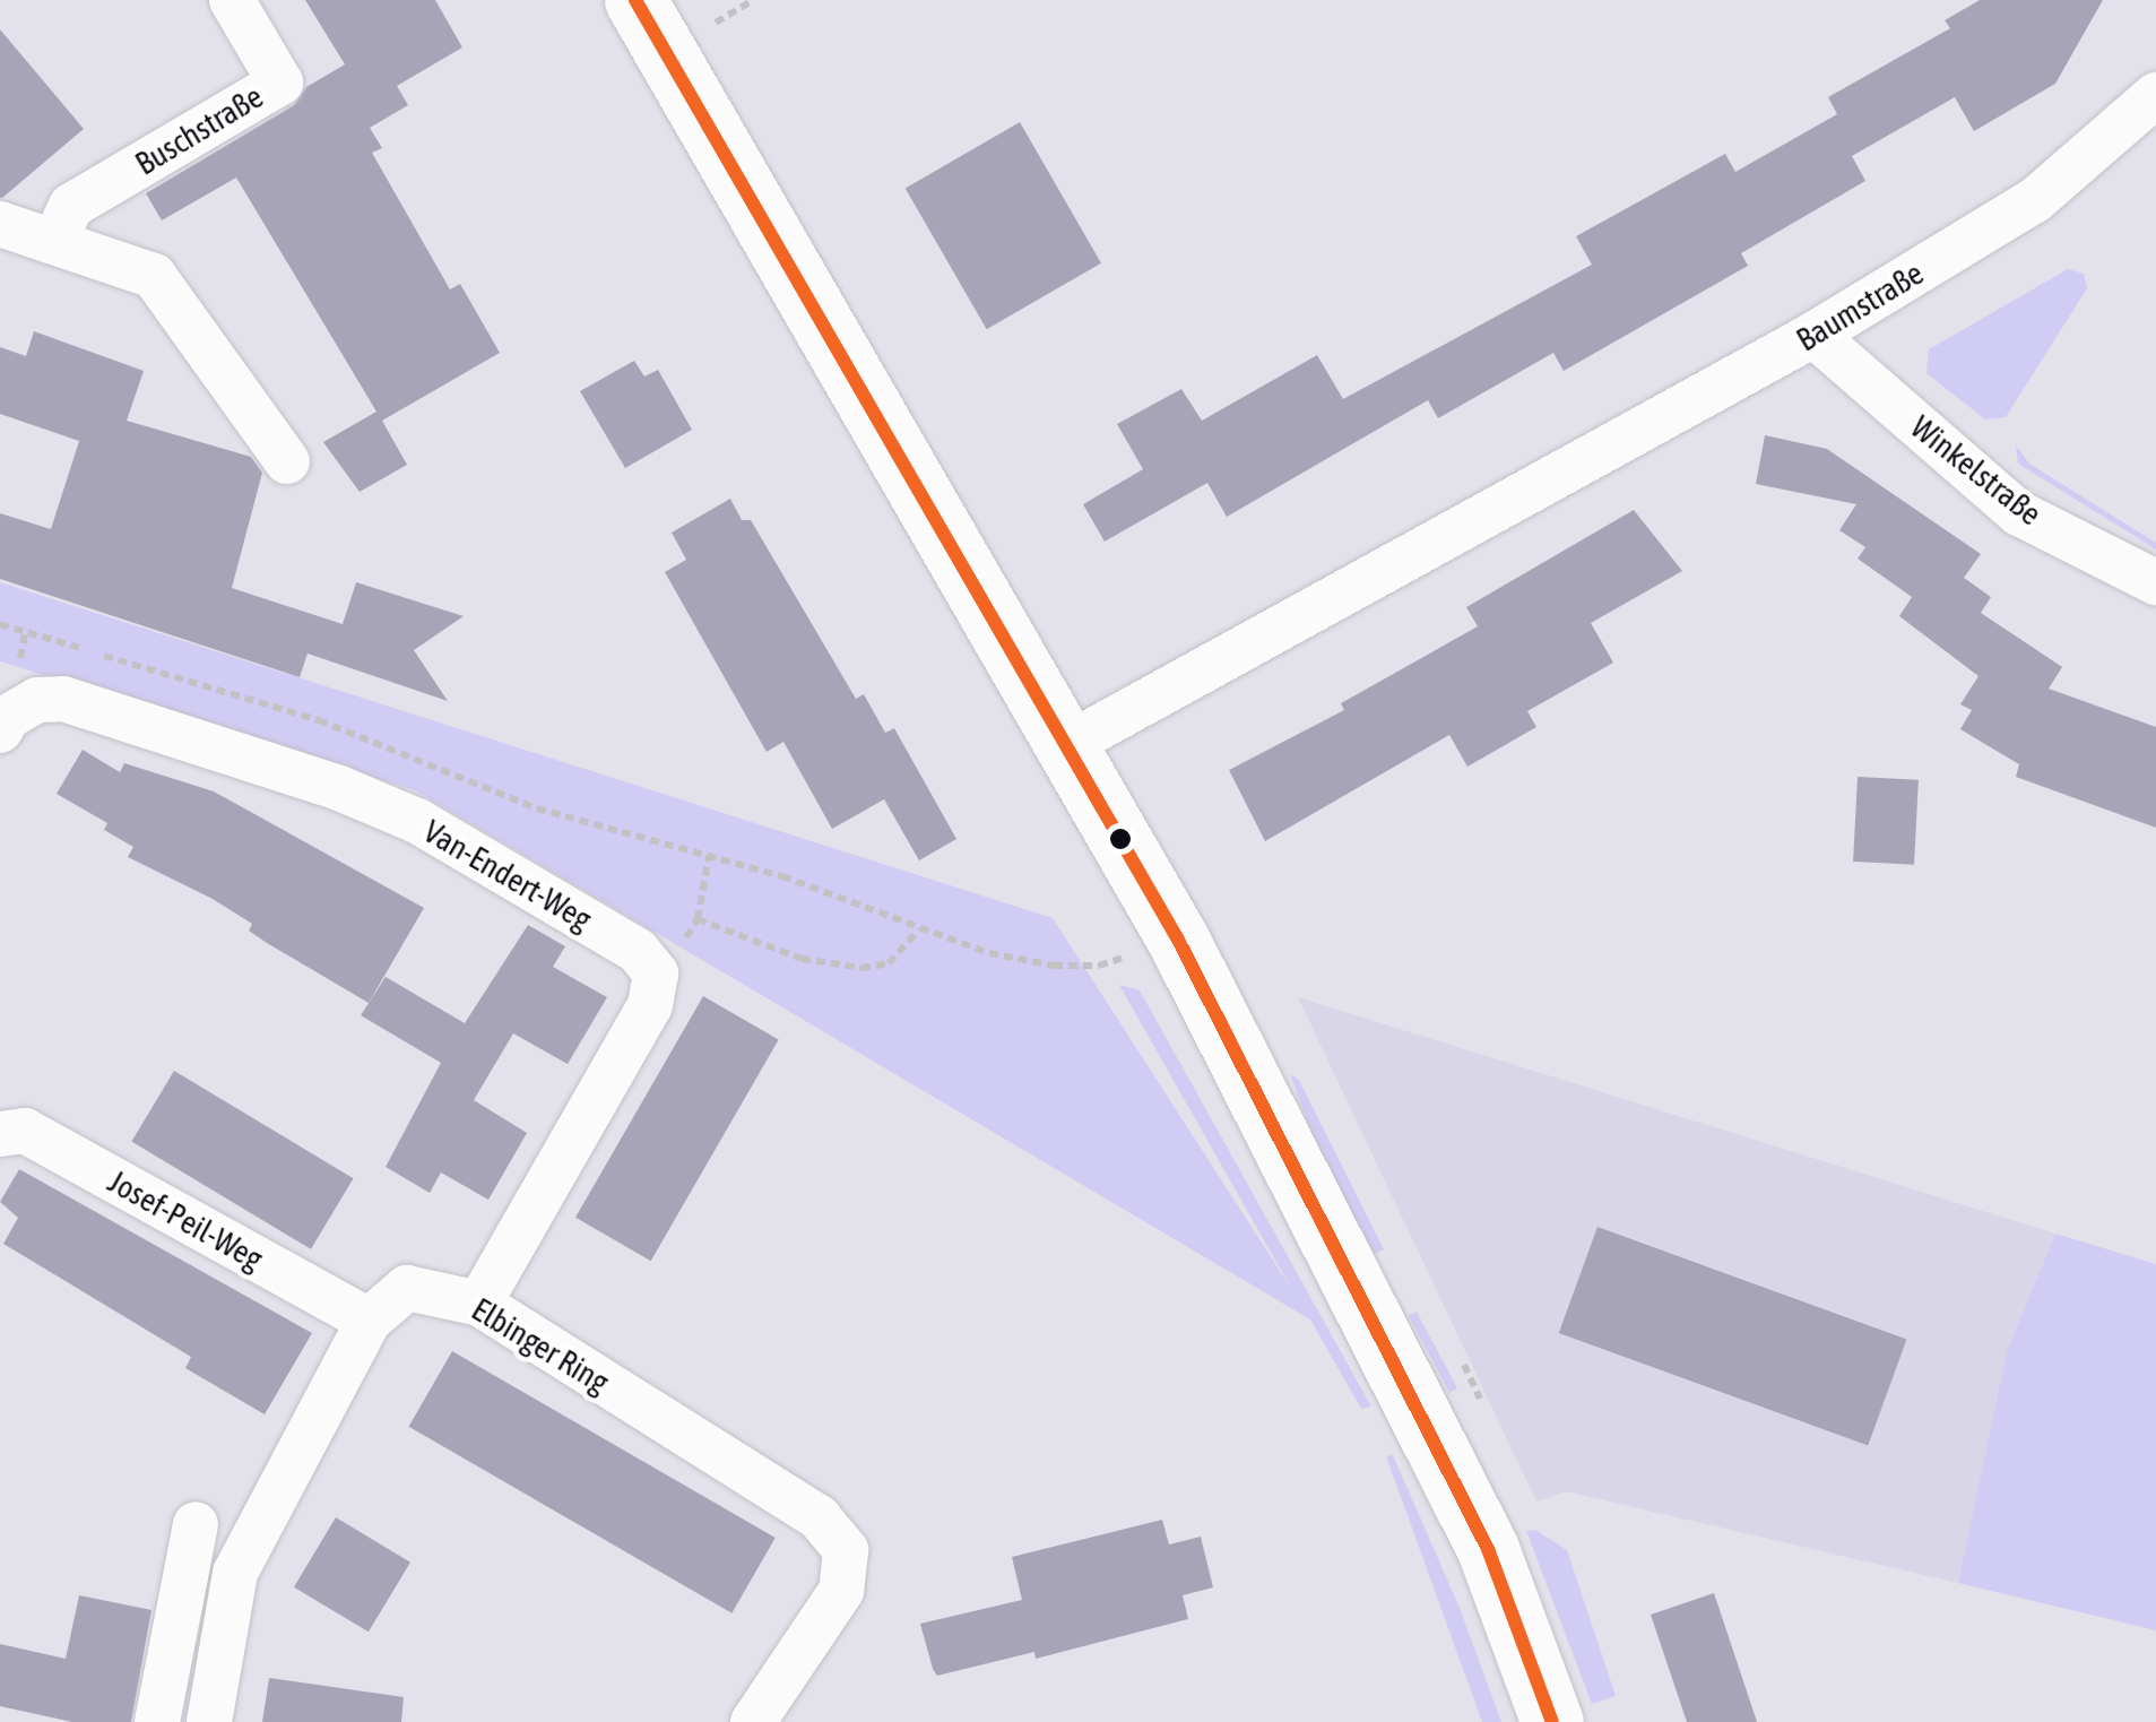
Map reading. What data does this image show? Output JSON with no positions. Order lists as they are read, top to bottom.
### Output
{
  "streets": {
    "street": [
      "Buschstraße",
      "Baumstraße",
      "Winkelstraße",
      "Van-Endert-Weg",
      "Josef-Peil-Weg",
      "Elbinger Ring"
    ]
  },
  "crossings": [
    ["Baumstraße", "Winkelstraße"],
    ["Josef-Peil-Weg", "Elbinger Ring"]
  ]
}
